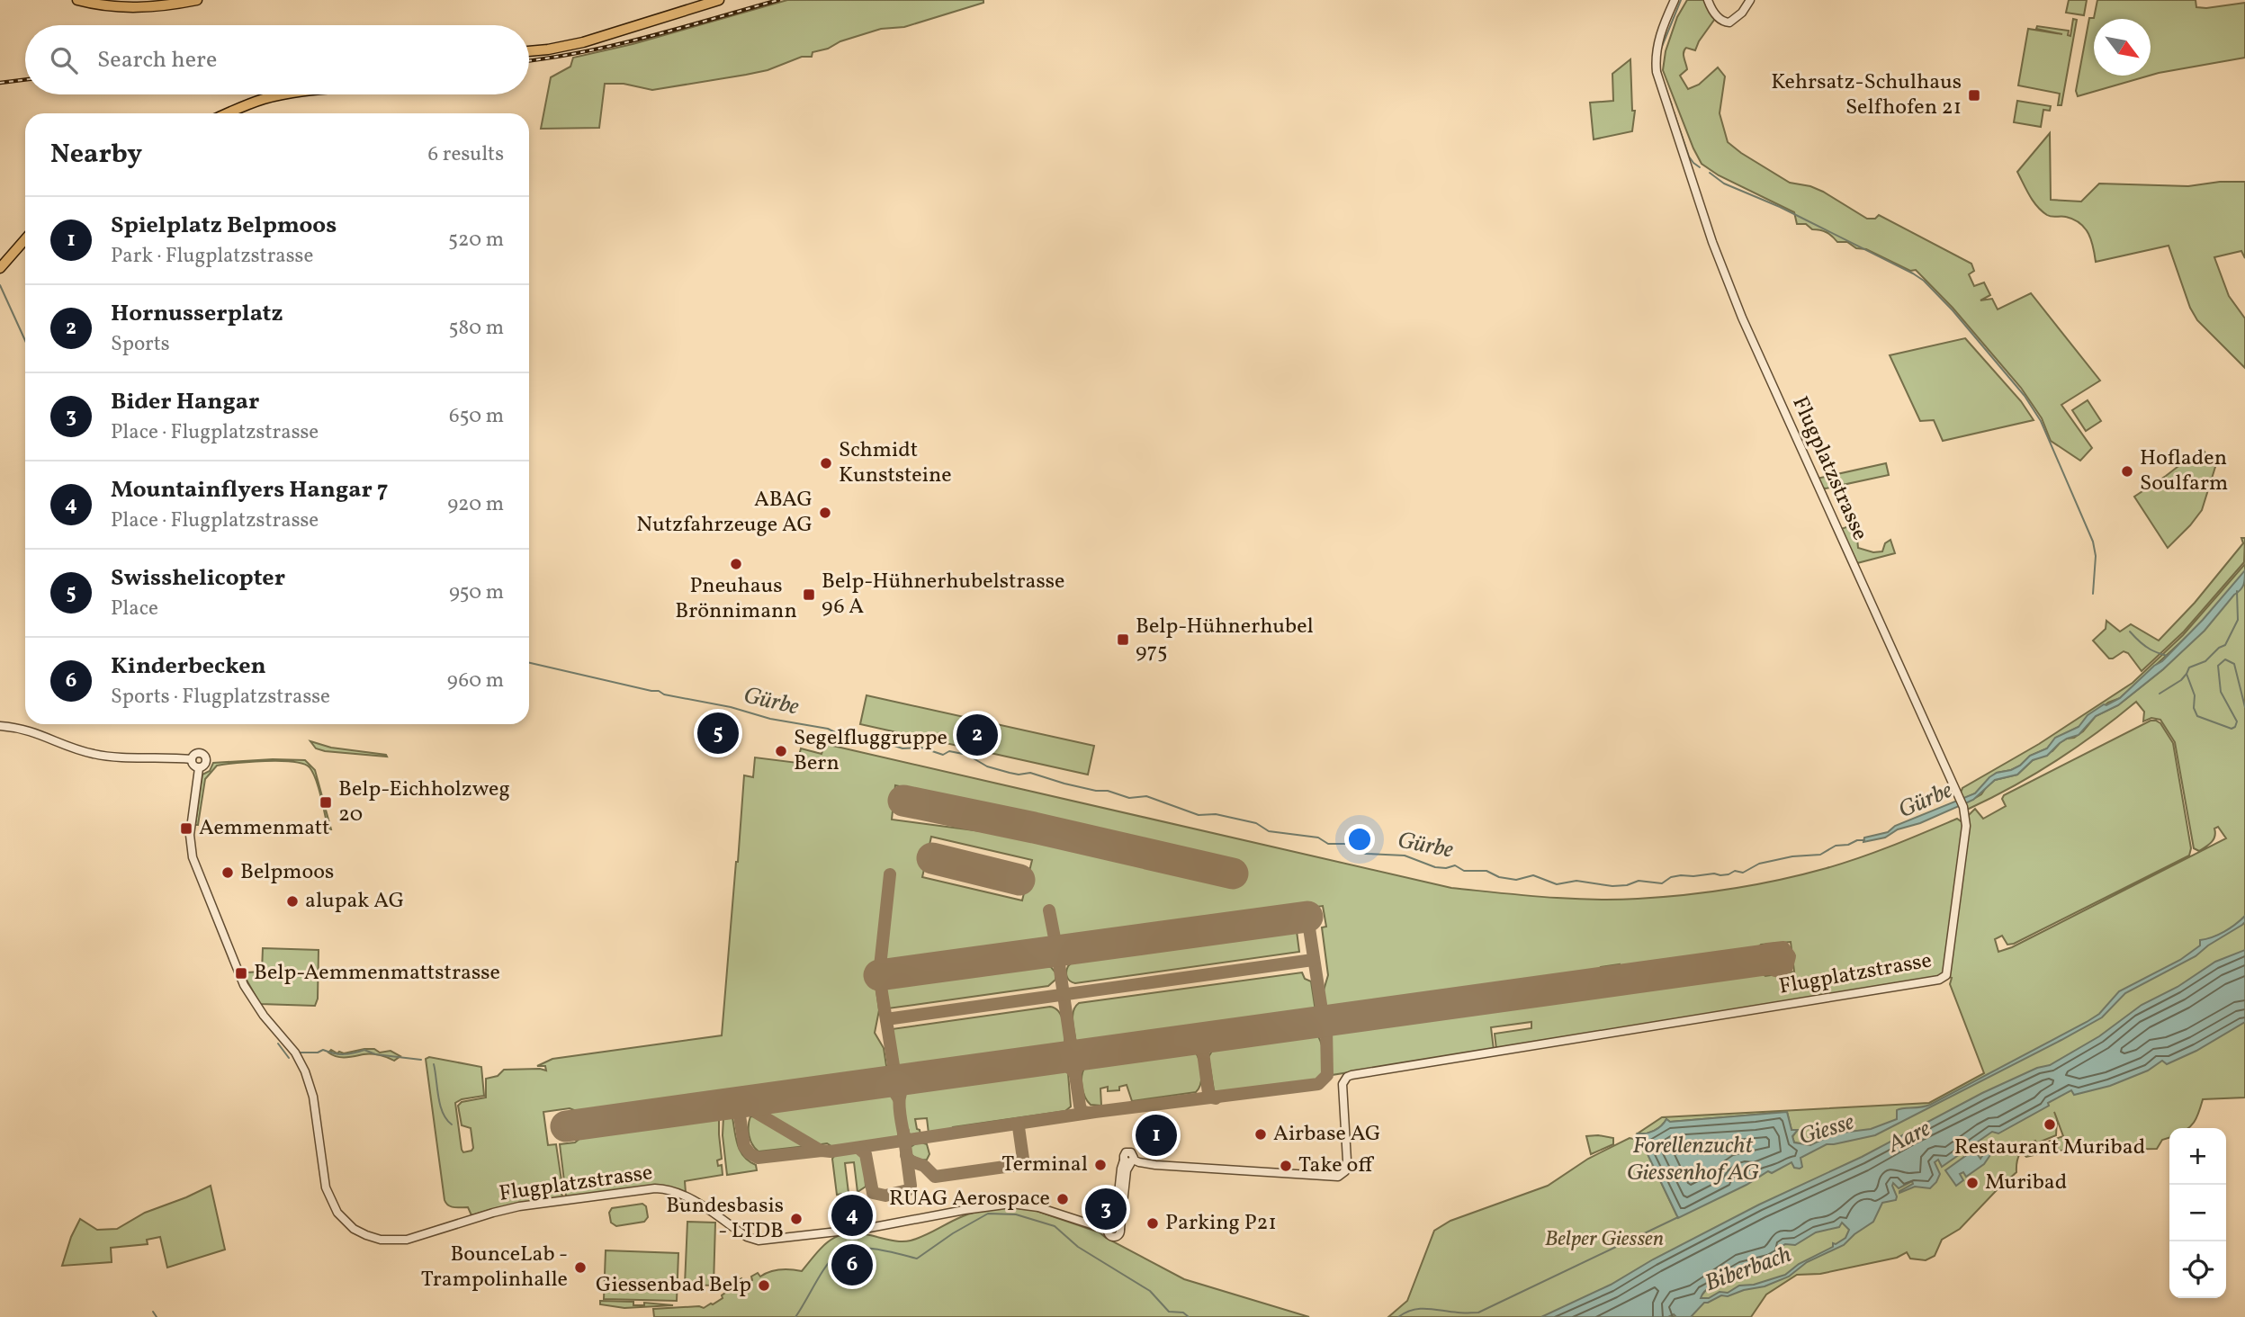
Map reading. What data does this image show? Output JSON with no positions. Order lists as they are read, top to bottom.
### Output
{
  "streets": {
    "street": ["Flugplatzstrasse"]
  },
  "water": [
    "Gürbe",
    "Giesse",
    "Aare",
    "Forellenzucht Giessenhof AG",
    "Biberbach"
  ],
  "parks": ["Belper Giessen"],
  "places": {
    "transit": [
      "Kehrsatz-Schulhaus Selfhofen 21",
      "Belp-Hühnerhubelstrasse 96 A",
      "Belp-Hühnerhubel 975",
      "Belp-Eichholzweg 20",
      "Aemmenmatt",
      "Belp-Aemmenmattstrasse"
    ],
    "other": [
      "Schmidt Kunststeine",
      "Hofladen Soulfarm",
      "ABAG Nutzfahrzeuge AG",
      "Pneuhaus Brönnimann",
      "Segelfluggruppe Bern",
      "Belpmoos",
      "alupak AG",
      "Restaurant Muribad",
      "Airbase AG",
      "Terminal",
      "Take off",
      "Muribad",
      "RUAG Aerospace",
      "Bundesbasis - LTDB",
      "Parking P21",
      "BounceLab - Trampolinhalle",
      "Giessenbad Belp"
    ]
  },
  "north": "bottom right",
  "page": {
    "search": "Search here",
    "heading": ["Nearby", "6 results"],
    "list": [
      {
        "mark": "1",
        "name": "Spielplatz Belpmoos",
        "note": "Park · Flugplatzstrasse",
        "value": "520 m"
      },
      {
        "mark": "2",
        "name": "Hornusserplatz",
        "note": "Sports",
        "value": "580 m"
      },
      {
        "mark": "3",
        "name": "Bider Hangar",
        "note": "Place · Flugplatzstrasse",
        "value": "650 m"
      },
      {
        "mark": "4",
        "name": "Mountainflyers Hangar 7",
        "note": "Place · Flugplatzstrasse",
        "value": "920 m"
      },
      {
        "mark": "5",
        "name": "Swisshelicopter",
        "note": "Place",
        "value": "950 m"
      },
      {
        "mark": "6",
        "name": "Kinderbecken",
        "note": "Sports · Flugplatzstrasse",
        "value": "960 m"
      }
    ],
    "pins": [
      "5",
      "2",
      "1",
      "3",
      "4",
      "6"
    ],
    "map_buttons": ["+", "−"]
  }
}
